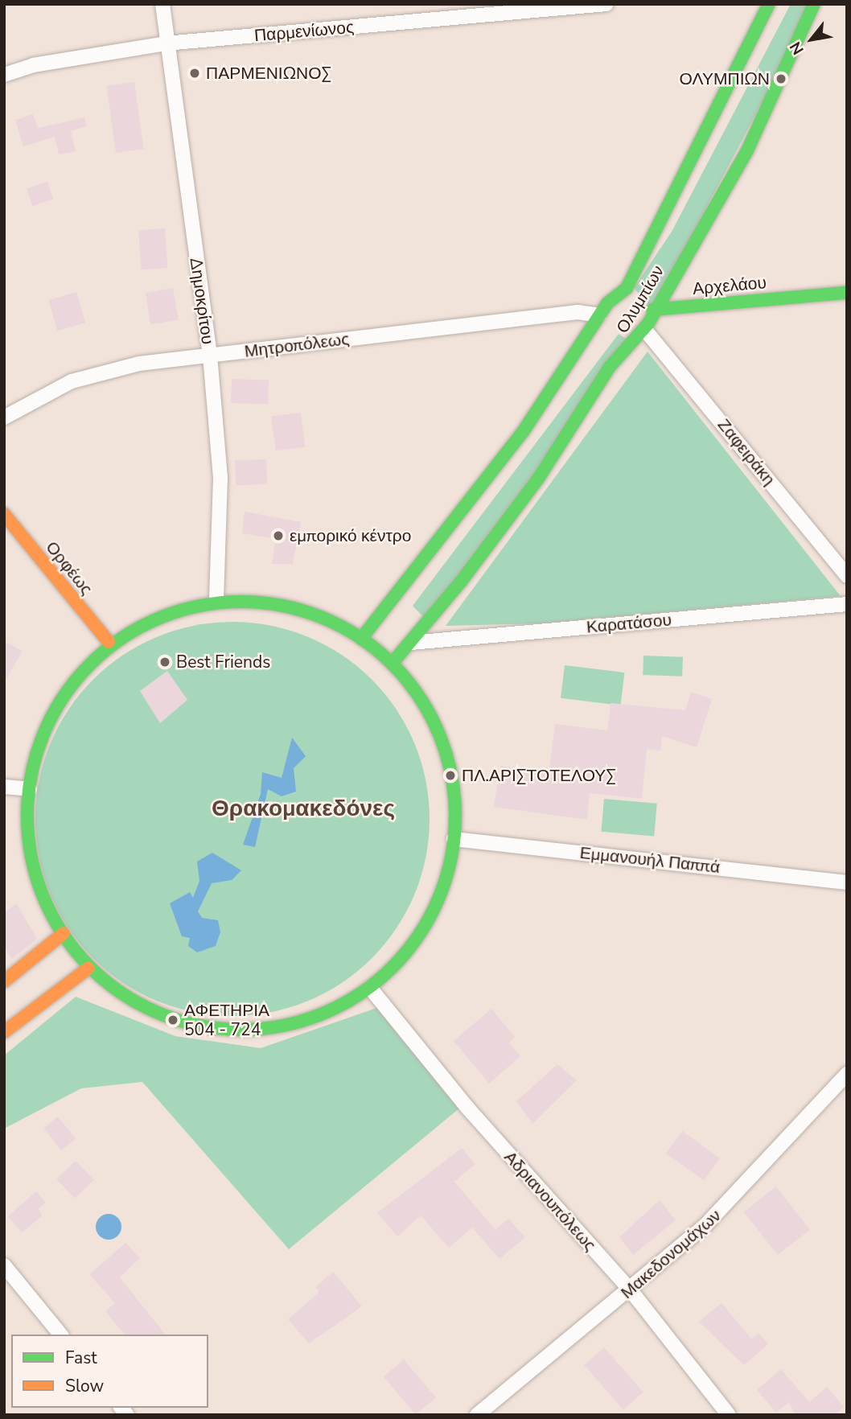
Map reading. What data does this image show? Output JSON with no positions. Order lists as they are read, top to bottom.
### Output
{
  "streets": {
    "street": [
      "Παρμενίωνος",
      "Αρχελάου",
      "Ολυμπίων",
      "Δημοκρίτου",
      "Μητροπόλεως",
      "Ζαφειράκη",
      "Ορφέως",
      "Καρατάσου",
      "Εμμανουήλ Παππά",
      "Αδριανουπόλεως",
      "Μακεδονομάχων"
    ]
  },
  "crossings": [
    ["Παρμενίωνος", "Δημοκρίτου"],
    ["Αρχελάου", "Ολυμπίων"],
    ["Αρχελάου", "Μητροπόλεως"],
    ["Αρχελάου", "Ζαφειράκη"],
    ["Ολυμπίων", "Μητροπόλεως"],
    ["Ολυμπίων", "Ζαφειράκη"],
    ["Ολυμπίων", "Καρατάσου"],
    ["Δημοκρίτου", "Μητροπόλεως"],
    ["Μητροπόλεως", "Ζαφειράκη"],
    ["Αδριανουπόλεως", "Μακεδονομάχων"]
  ],
  "districts": ["Θρακομακεδόνες"],
  "places": [
    "ΠΑΡΜΕΝΙΩΝΟΣ",
    "ΟΛΥΜΠΙΩΝ",
    "εμπορικό κέντρο",
    "Best Friends",
    "ΠΛ.ΑΡΙΣΤΟΤΕΛΟΥΣ",
    "ΑΦΕΤΗΡΙΑ 504 - 724"
  ],
  "legend": ["Fast", "Slow"],
  "north": "bottom left"
}
